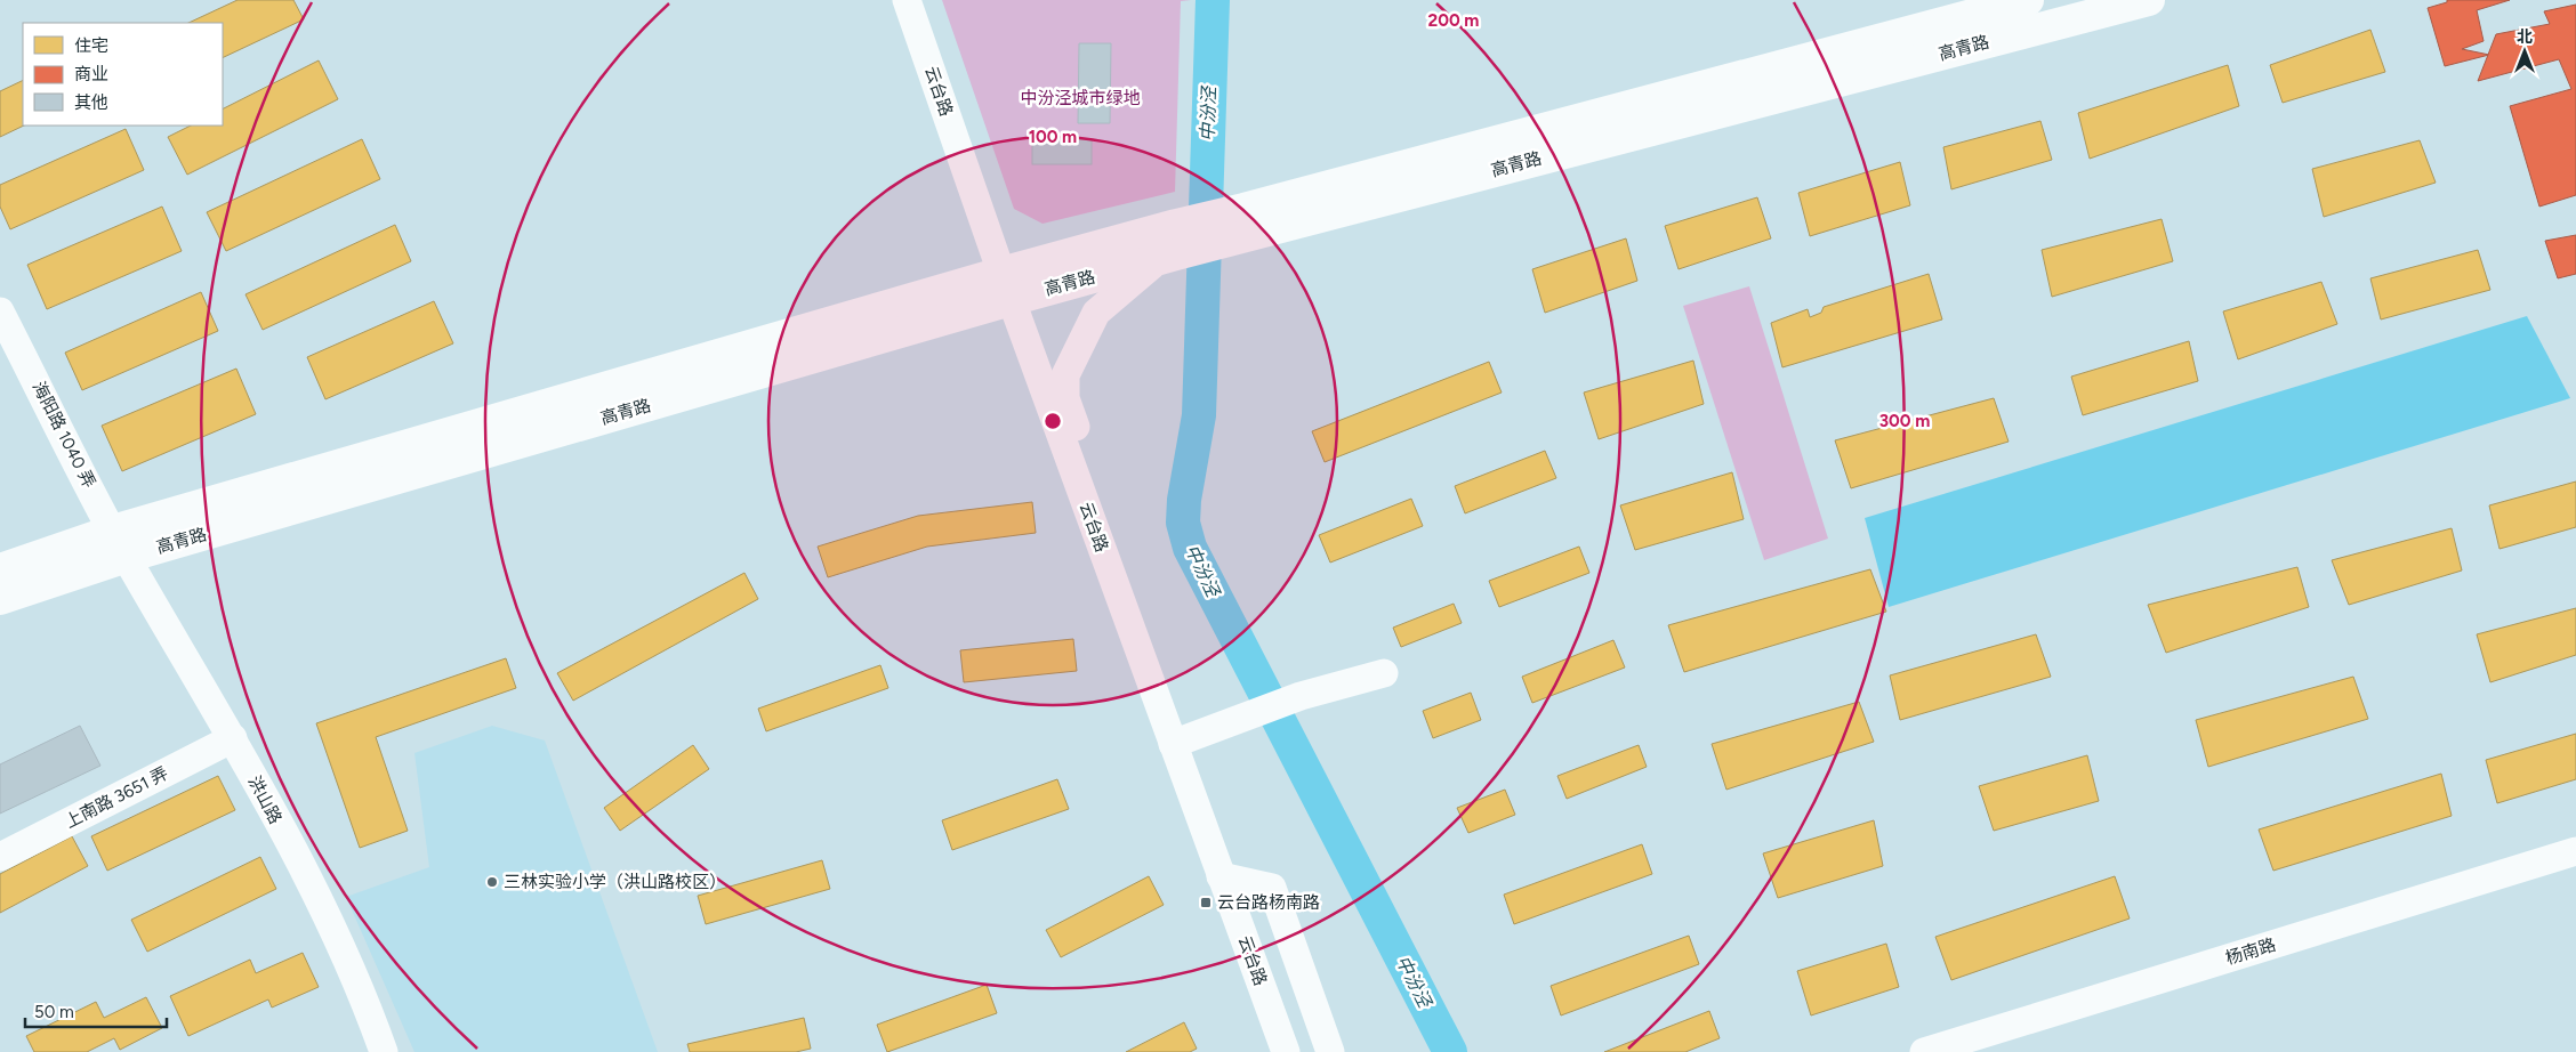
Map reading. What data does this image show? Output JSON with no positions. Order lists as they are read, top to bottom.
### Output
{
  "streets": {
    "main road": ["高青路"],
    "street": [
      "云台路",
      "海阳路 1040 弄",
      "上南路 3651 弄",
      "洪山路",
      "杨南路"
    ]
  },
  "crossings": [
    ["高青路", "云台路"],
    ["高青路", "海阳路 1040 弄"],
    ["高青路", "洪山路"],
    ["海阳路 1040 弄", "洪山路"],
    ["上南路 3651 弄", "洪山路"]
  ],
  "water": ["中汾泾"],
  "parks": ["中汾泾城市绿地"],
  "places": {
    "other": ["三林实验小学（洪山路校区）"],
    "transit": ["云台路杨南路"]
  },
  "legend": ["住宅", "商业", "其他"],
  "scale_bar": "50 m",
  "north": "top",
  "rings": ["200 m", "100 m", "300 m"]
}
